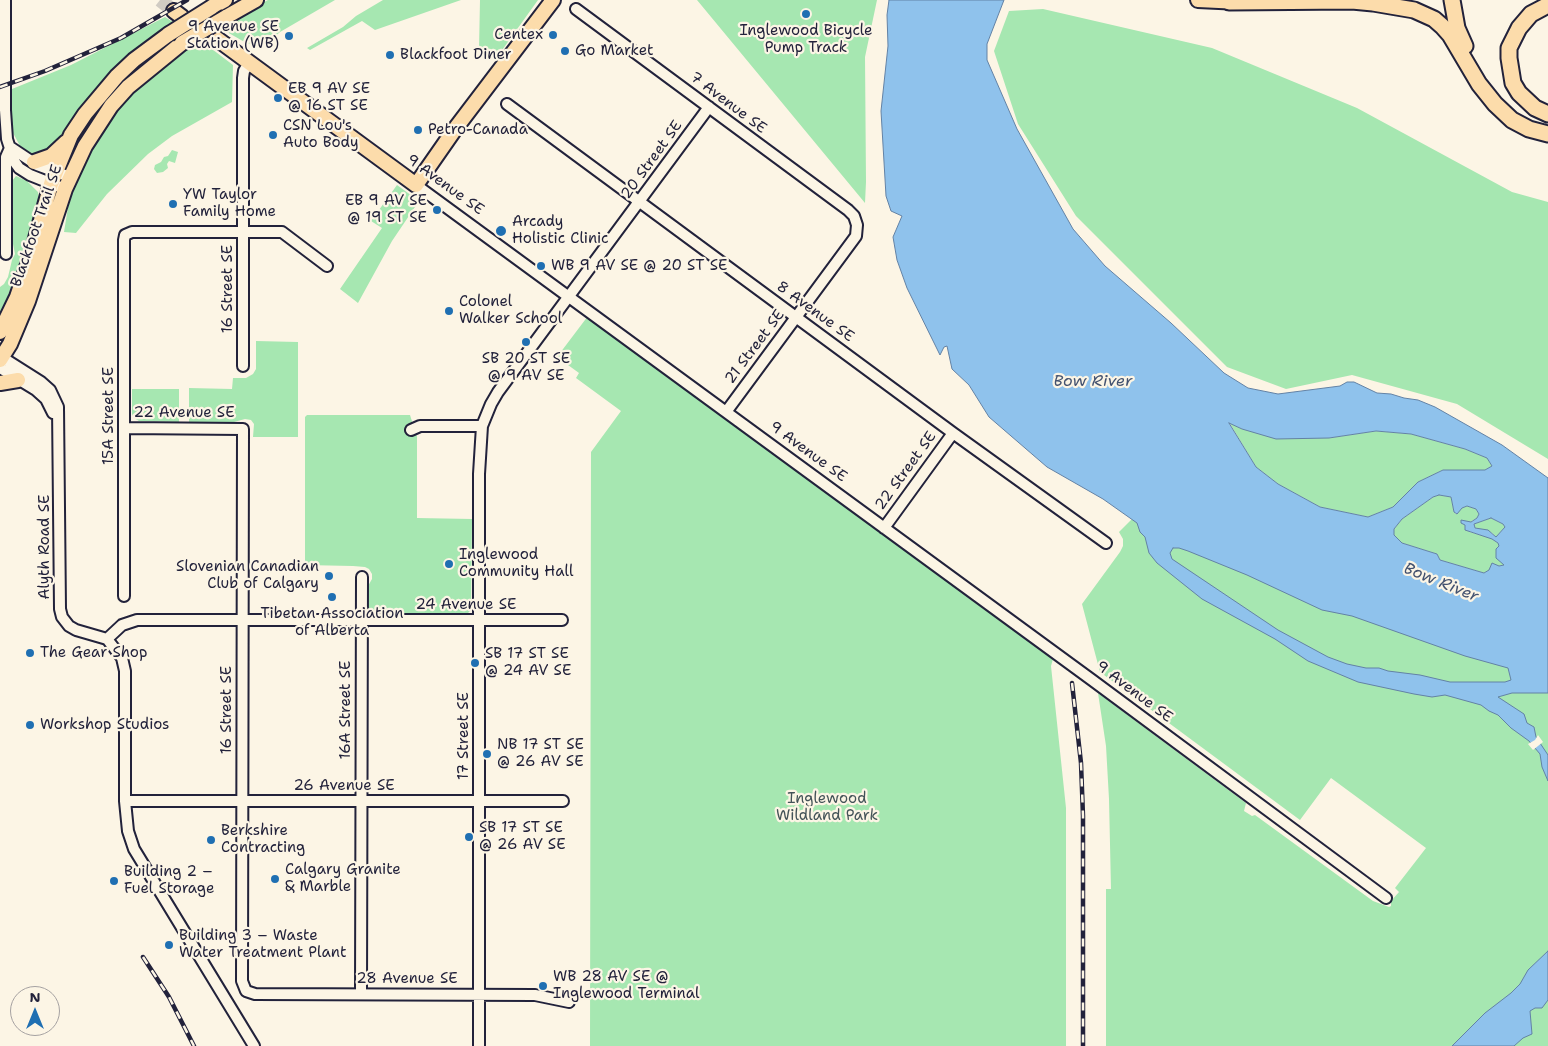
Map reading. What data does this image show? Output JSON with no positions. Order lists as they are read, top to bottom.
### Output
{
  "streets": {
    "main road": ["9 Avenue SE", "Blackfoot Trail SE"],
    "street": [
      "7 Avenue SE",
      "20 Street SE",
      "16 Street SE",
      "8 Avenue SE",
      "21 Street SE",
      "22 Avenue SE",
      "15A Street SE",
      "22 Street SE",
      "Alyth Road SE",
      "24 Avenue SE",
      "16A Street SE",
      "17 Street SE",
      "26 Avenue SE",
      "28 Avenue SE"
    ]
  },
  "crossings": [
    ["7 Avenue SE", "20 Street SE"],
    ["7 Avenue SE", "21 Street SE"],
    ["20 Street SE", "9 Avenue SE"],
    ["20 Street SE", "8 Avenue SE"],
    ["20 Street SE", "17 Street SE"],
    ["9 Avenue SE", "16 Street SE"],
    ["9 Avenue SE", "21 Street SE"],
    ["9 Avenue SE", "22 Street SE"],
    ["Blackfoot Trail SE", "Alyth Road SE"],
    ["16 Street SE", "22 Avenue SE"],
    ["16 Street SE", "15A Street SE"],
    ["16 Street SE", "24 Avenue SE"],
    ["16 Street SE", "26 Avenue SE"],
    ["16 Street SE", "28 Avenue SE"],
    ["8 Avenue SE", "21 Street SE"],
    ["8 Avenue SE", "22 Street SE"],
    ["22 Avenue SE", "15A Street SE"],
    ["Alyth Road SE", "24 Avenue SE"],
    ["24 Avenue SE", "16A Street SE"],
    ["24 Avenue SE", "17 Street SE"],
    ["16A Street SE", "26 Avenue SE"],
    ["16A Street SE", "28 Avenue SE"],
    ["17 Street SE", "26 Avenue SE"],
    ["17 Street SE", "28 Avenue SE"]
  ],
  "water": ["Bow River"],
  "parks": ["Inglewood Wildland Park"],
  "places": [
    "Inglewood Bicycle Pump Track",
    "Centex",
    "9 Avenue SE Station (WB)",
    "Go Market",
    "Blackfoot Diner",
    "EB 9 AV SE @ 16 ST SE",
    "Petro-Canada",
    "CSN Lou's Auto Body",
    "YW Taylor Family Home",
    "EB 9 AV SE @ 19 ST SE",
    "Arcady Holistic Clinic",
    "WB 9 AV SE @ 20 ST SE",
    "Colonel Walker School",
    "SB 20 ST SE @ 9 AV SE",
    "Inglewood Community Hall",
    "Slovenian Canadian Club of Calgary",
    "Tibetan Association of Alberta",
    "The Gear Shop",
    "SB 17 ST SE @ 24 AV SE",
    "Workshop Studios",
    "NB 17 ST SE @ 26 AV SE",
    "SB 17 ST SE @ 26 AV SE",
    "Berkshire Contracting",
    "Calgary Granite & Marble",
    "Building 2 – Fuel Storage",
    "Building 3 – Waste Water Treatment Plant",
    "WB 28 AV SE @ Inglewood Terminal"
  ],
  "north": "top"
}
